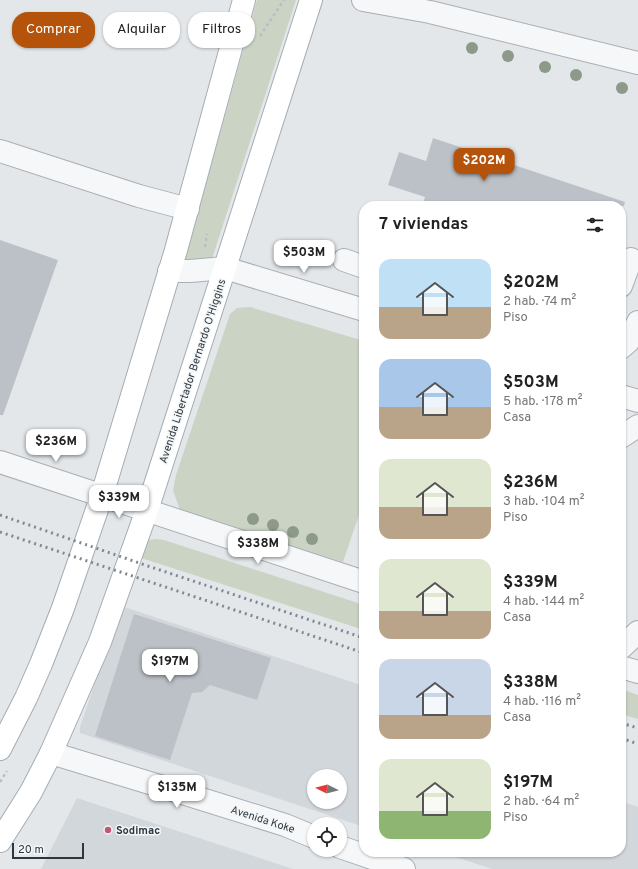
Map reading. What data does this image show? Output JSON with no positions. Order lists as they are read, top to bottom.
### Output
{
  "streets": {
    "main road": ["Avenida Libertador Bernardo O'Higgins"],
    "street": ["Avenida Koke"]
  },
  "crossings": [
    ["Avenida Libertador Bernardo O'Higgins", "Avenida Koke"]
  ],
  "places": ["Sodimac"],
  "scale_bar": "20 m",
  "north": "left",
  "page": {
    "chip": ["Comprar", "Alquilar", "Filtros"],
    "price": [
      "$202M",
      "$503M",
      "$236M",
      "$339M",
      "$338M",
      "$197M",
      "$135M"
    ],
    "heading": "7 viviendas",
    "list": [
      {
        "name": "$202M",
        "note": "2 hab. · 74 m² · Piso"
      },
      {
        "name": "$503M",
        "note": "5 hab. · 178 m² · Casa"
      },
      {
        "name": "$236M",
        "note": "3 hab. · 104 m² · Piso"
      },
      {
        "name": "$339M",
        "note": "4 hab. · 144 m² · Casa"
      },
      {
        "name": "$338M",
        "note": "4 hab. · 116 m² · Casa"
      },
      {
        "name": "$197M",
        "note": "2 hab. · 64 m² · Piso"
      }
    ],
    "scale": "20 m"
  }
}
